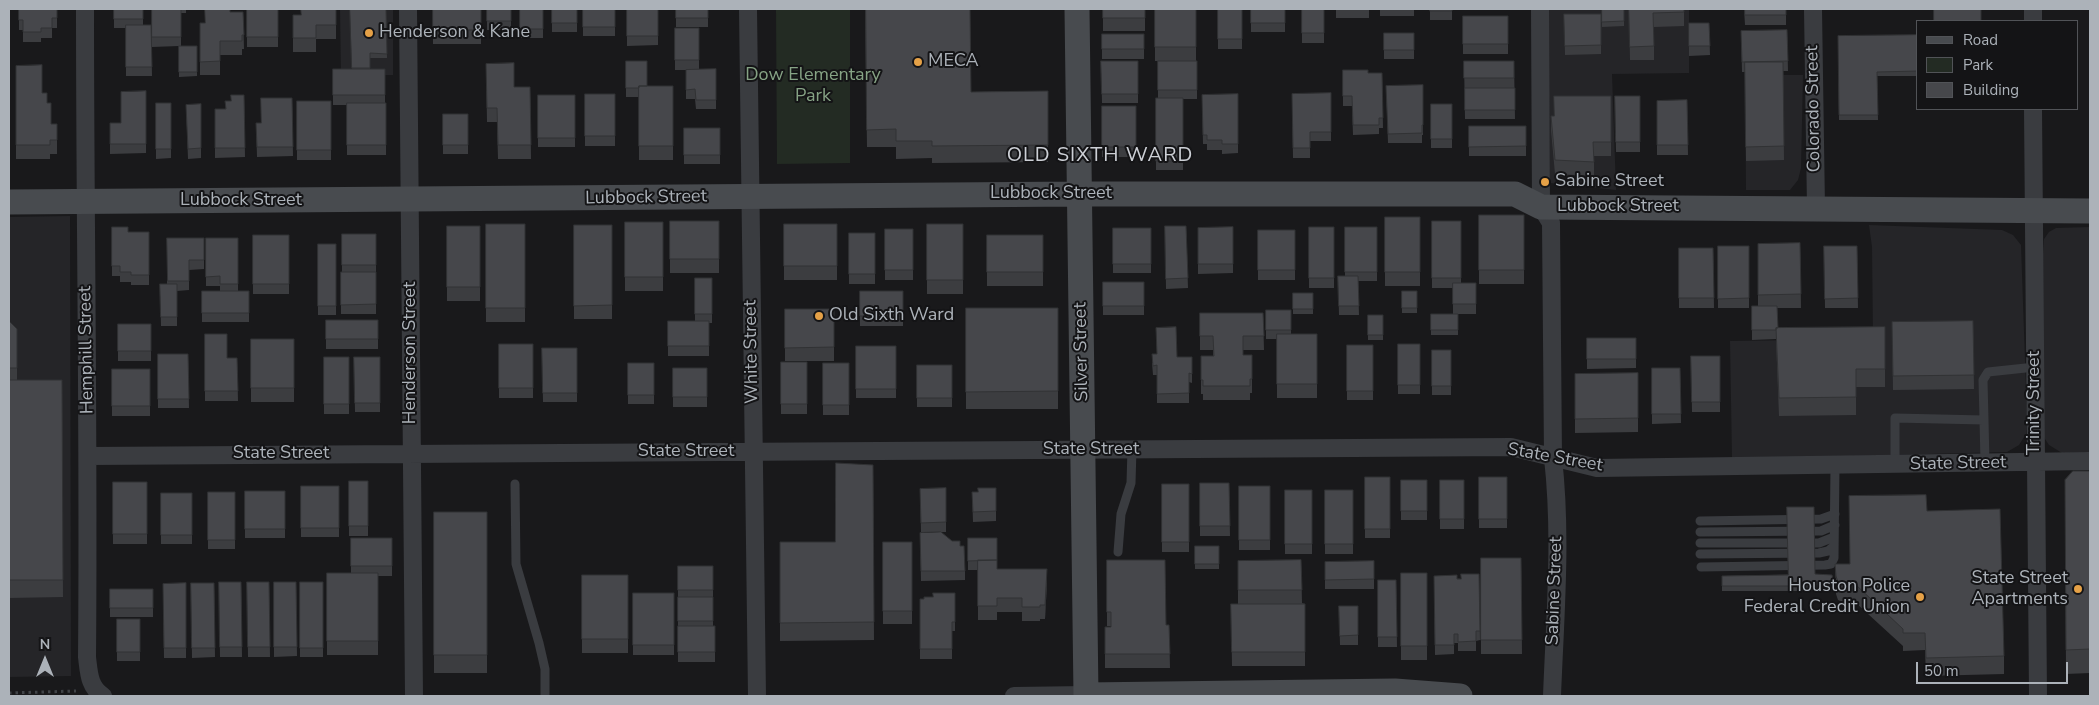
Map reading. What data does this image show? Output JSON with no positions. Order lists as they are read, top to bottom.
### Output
{
  "streets": {
    "street": [
      "Colorado Street",
      "Lubbock Street",
      "Hemphill Street",
      "White Street",
      "Silver Street",
      "Henderson Street",
      "Trinity Street",
      "State Street",
      "Sabine Street"
    ]
  },
  "crossings": [
    ["Colorado Street", "Lubbock Street"],
    ["Lubbock Street", "Hemphill Street"],
    ["Lubbock Street", "White Street"],
    ["Lubbock Street", "Silver Street"],
    ["Lubbock Street", "Henderson Street"],
    ["Lubbock Street", "Trinity Street"],
    ["Lubbock Street", "Sabine Street"],
    ["Hemphill Street", "State Street"],
    ["White Street", "State Street"],
    ["Silver Street", "State Street"],
    ["Henderson Street", "State Street"],
    ["Trinity Street", "State Street"],
    ["State Street", "Sabine Street"]
  ],
  "districts": ["OLD SIXTH WARD"],
  "parks": ["Dow Elementary Park"],
  "places": [
    "Henderson & Kane",
    "MECA",
    "Sabine Street",
    "Old Sixth Ward",
    "State Street Apartments",
    "Houston Police Federal Credit Union"
  ],
  "legend": ["Road", "Park", "Building"],
  "scale_bar": "50 m",
  "north": "top"
}
